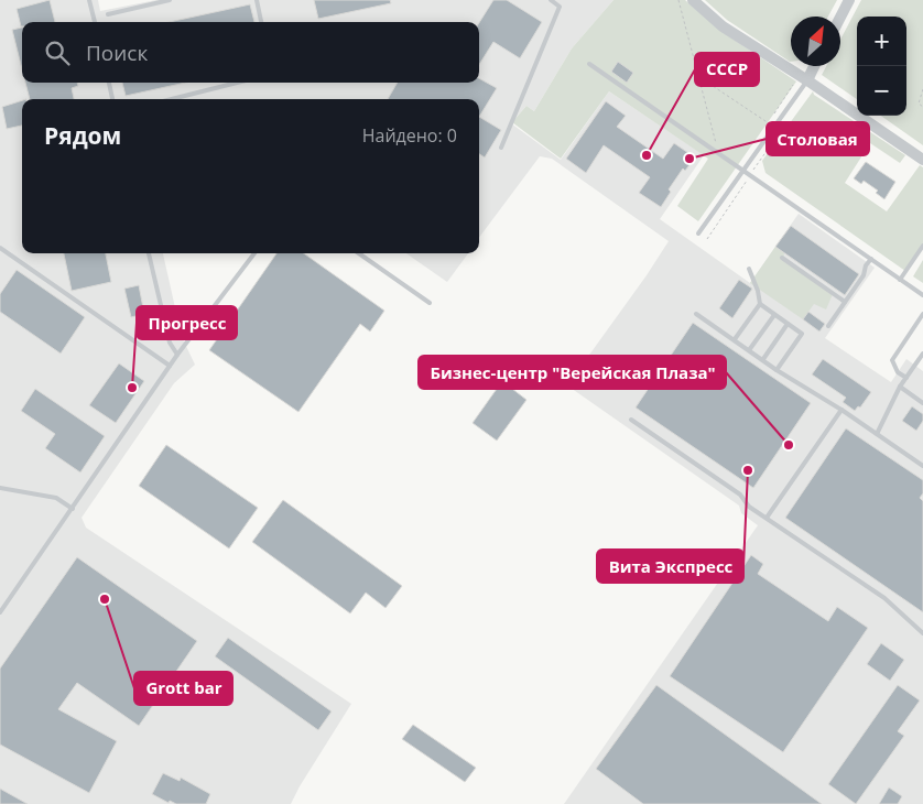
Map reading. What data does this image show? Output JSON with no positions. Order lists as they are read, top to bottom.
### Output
{
  "places": [
    "СССР",
    "Столовая",
    "Прогресс",
    "Бизнес-центр \"Верейская Плаза\"",
    "Вита Экспресс",
    "Grott bar"
  ],
  "north": "top right",
  "page": {
    "map_buttons": ["+", "−"],
    "search": "Поиск",
    "heading": ["Рядом", "Найдено: 0"]
  }
}
